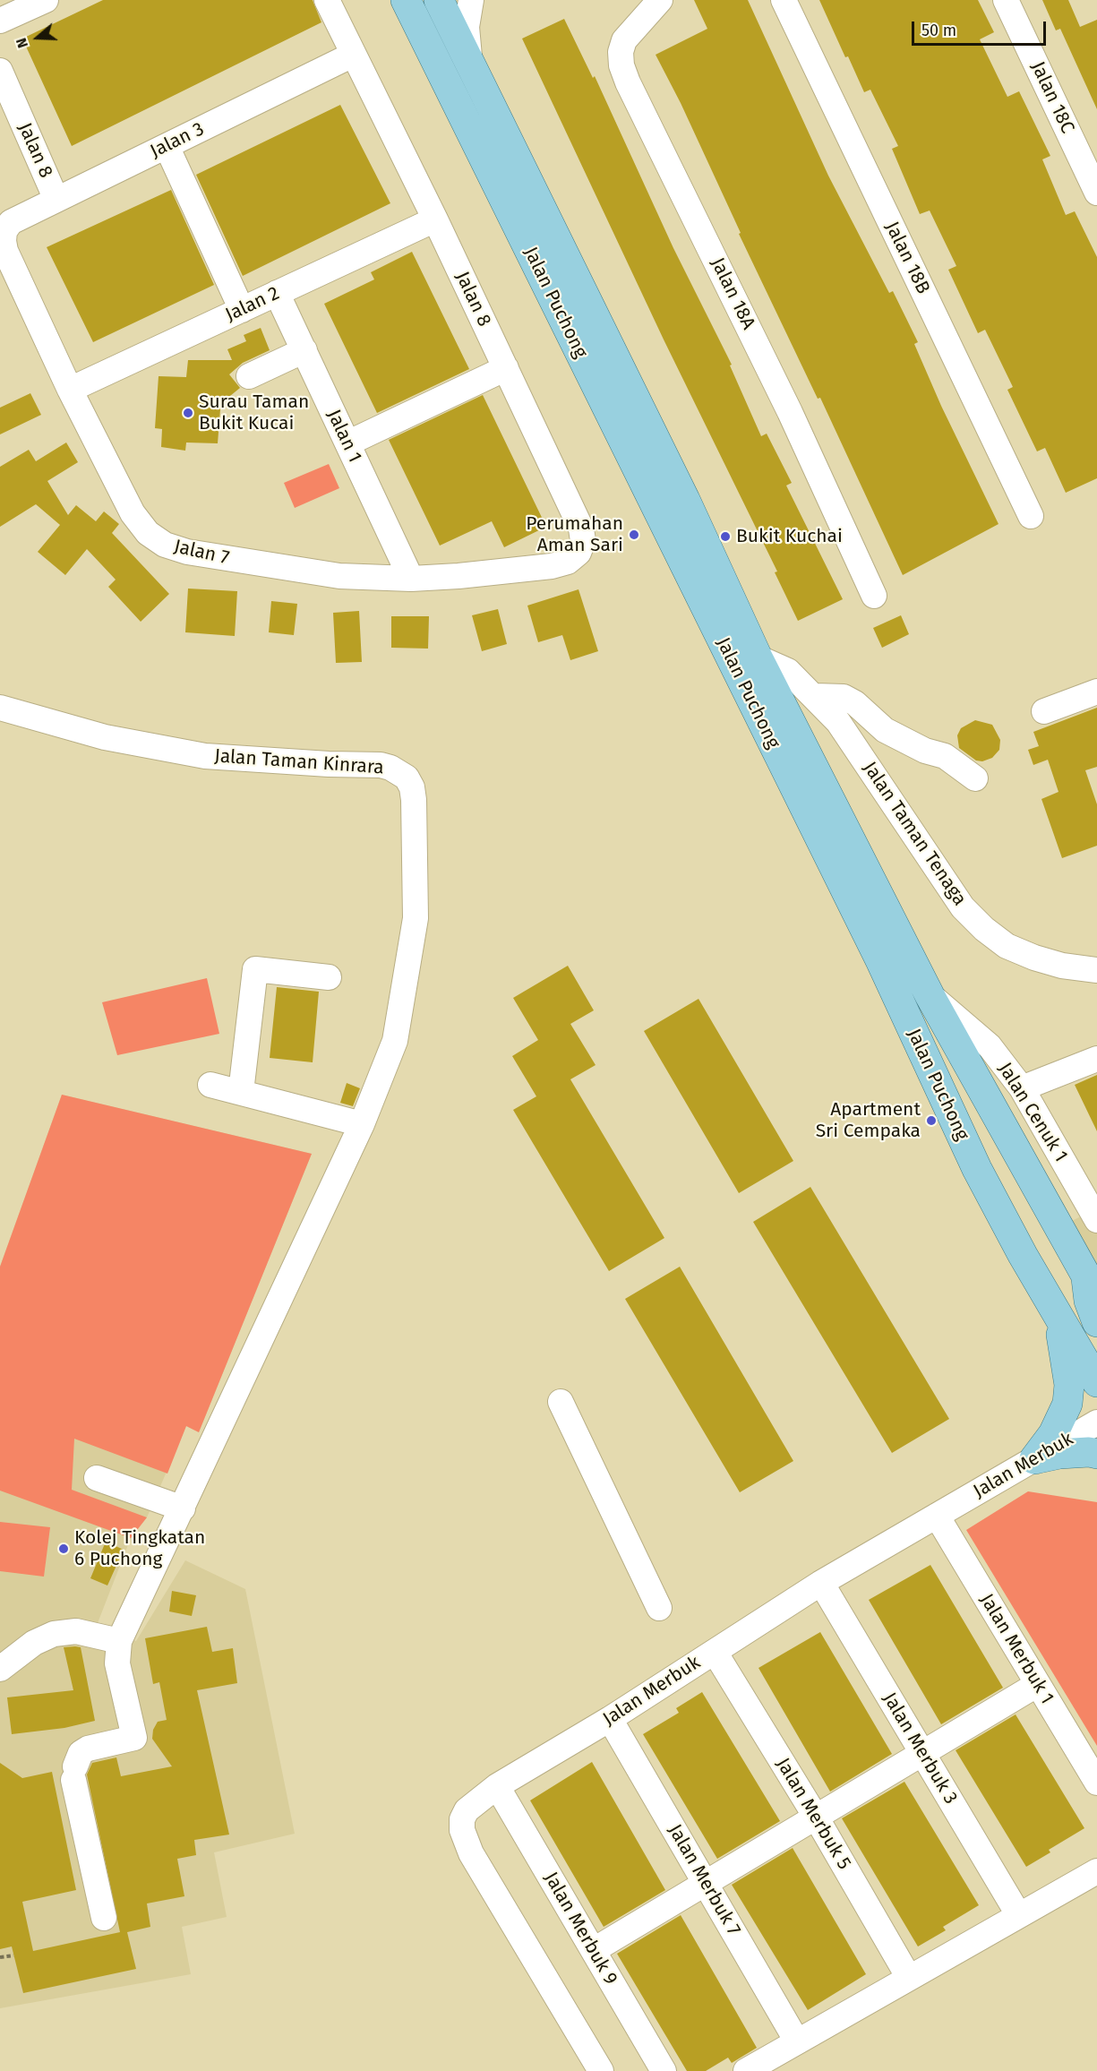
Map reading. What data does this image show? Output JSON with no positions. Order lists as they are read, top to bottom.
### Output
{
  "streets": {
    "main road": ["Jalan Puchong"],
    "street": [
      "Jalan 18C",
      "Jalan 3",
      "Jalan 8",
      "Jalan 18B",
      "Jalan 18A",
      "Jalan 2",
      "Jalan 1",
      "Jalan 7",
      "Jalan Taman Kinrara",
      "Jalan Taman Tenaga",
      "Jalan Cenuk 1",
      "Jalan Merbuk",
      "Jalan Merbuk 1",
      "Jalan Merbuk 3",
      "Jalan Merbuk 5",
      "Jalan Merbuk 7",
      "Jalan Merbuk 9"
    ]
  },
  "crossings": [
    ["Jalan 3", "Jalan 8"],
    ["Jalan 3", "Jalan 7"],
    ["Jalan 8", "Jalan 2"],
    ["Jalan 8", "Jalan 7"],
    ["Jalan Puchong", "Jalan Taman Tenaga"],
    ["Jalan Puchong", "Jalan Cenuk 1"],
    ["Jalan 2", "Jalan 1"],
    ["Jalan 2", "Jalan 7"],
    ["Jalan 1", "Jalan 7"],
    ["Jalan Merbuk", "Jalan Merbuk 1"],
    ["Jalan Merbuk", "Jalan Merbuk 3"],
    ["Jalan Merbuk", "Jalan Merbuk 5"],
    ["Jalan Merbuk", "Jalan Merbuk 7"],
    ["Jalan Merbuk", "Jalan Merbuk 9"]
  ],
  "places": [
    "Surau Taman Bukit Kucai",
    "Perumahan Aman Sari",
    "Bukit Kuchai",
    "Apartment Sri Cempaka",
    "Kolej Tingkatan 6 Puchong"
  ],
  "scale_bar": "50 m",
  "north": "left"
}
